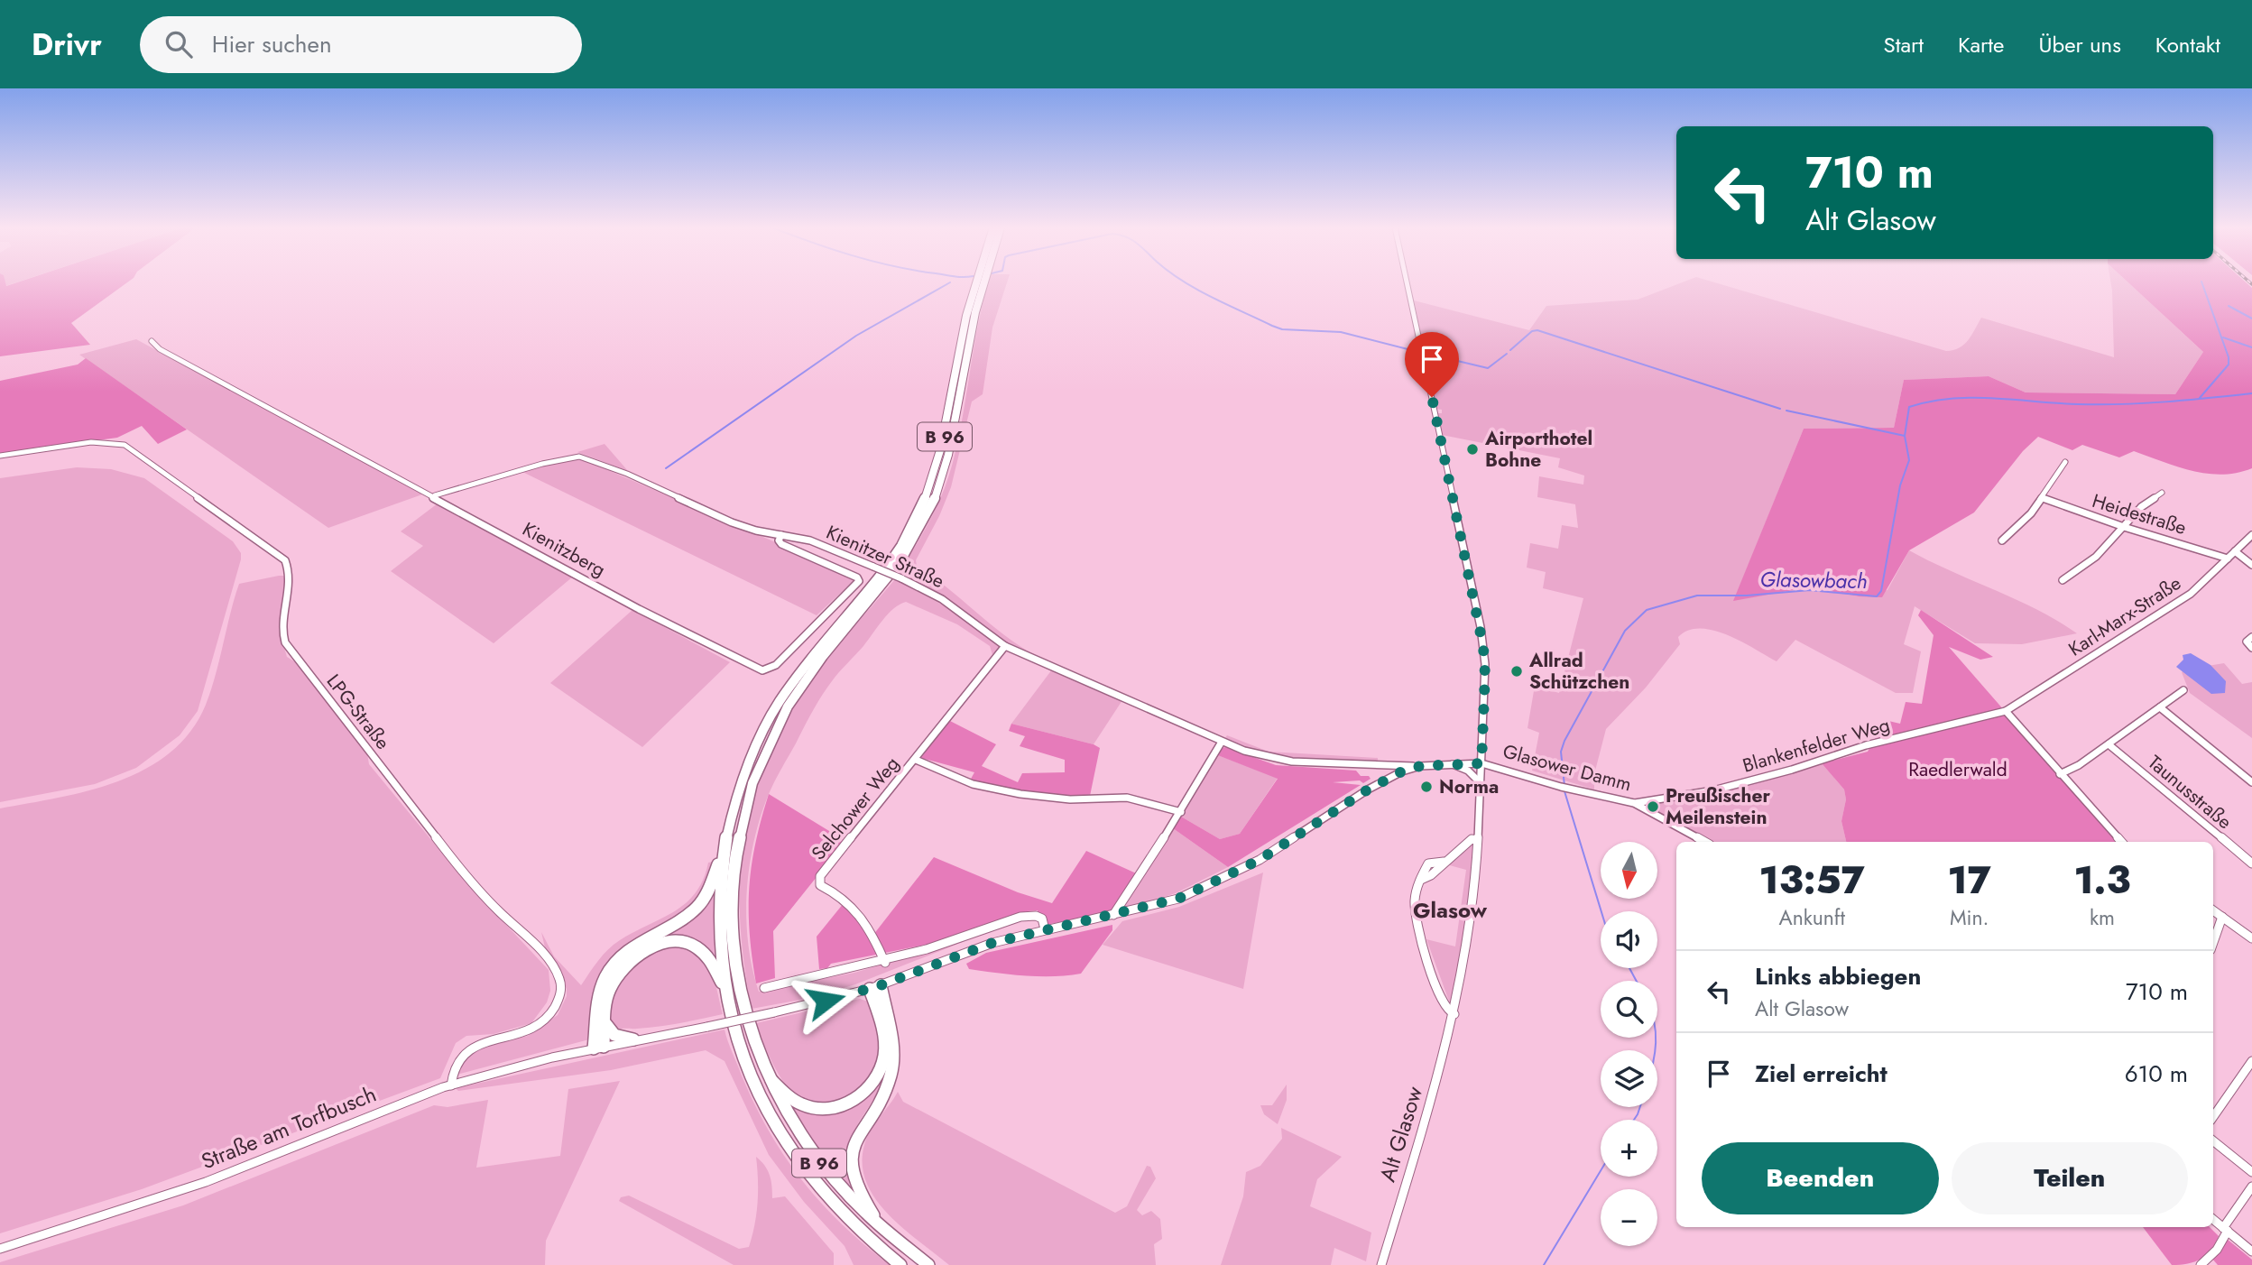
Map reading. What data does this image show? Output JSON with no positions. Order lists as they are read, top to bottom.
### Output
{
  "streets": {
    "highway": ["B 96"],
    "street": [
      "Heidestraße",
      "Kienitzberg",
      "Kienitzer Straße",
      "Karl-Marx-Straße",
      "LPG-Straße",
      "Blankenfelder Weg",
      "Glasower Damm",
      "Taunusstraße",
      "Selchower Weg",
      "Straße am Torfbusch",
      "Alt Glasow"
    ]
  },
  "crossings": [
    ["Heidestraße", "Karl-Marx-Straße"],
    ["Kienitzberg", "Kienitzer Straße"],
    ["Kienitzer Straße", "Selchower Weg"],
    ["Karl-Marx-Straße", "Blankenfelder Weg"],
    ["LPG-Straße", "Straße am Torfbusch"],
    ["Blankenfelder Weg", "Glasower Damm"],
    ["Glasower Damm", "Alt Glasow"]
  ],
  "districts": ["Glasow"],
  "water": ["Glasowbach"],
  "parks": ["Raedlerwald"],
  "places": [
    "Airporthotel Bohne",
    "Allrad Schützchen",
    "Norma",
    "Preußischer Meilenstein"
  ],
  "north": "bottom",
  "page": {
    "header": "Drivr",
    "search": "Hier suchen",
    "nav": [
      "Start",
      "Karte",
      "Über uns",
      "Kontakt"
    ],
    "turn": ["710 m", "Alt Glasow"],
    "map_buttons": ["+", "−"],
    "eta": [
      "13:57",
      "Ankunft",
      "17",
      "Min.",
      "1.3",
      "km"
    ],
    "list": [
      {
        "name": "Links abbiegen",
        "note": "Alt Glasow",
        "value": "710 m"
      },
      {
        "name": "Ziel erreicht",
        "value": "610 m"
      }
    ],
    "buttons": ["Beenden", "Teilen"]
  }
}
